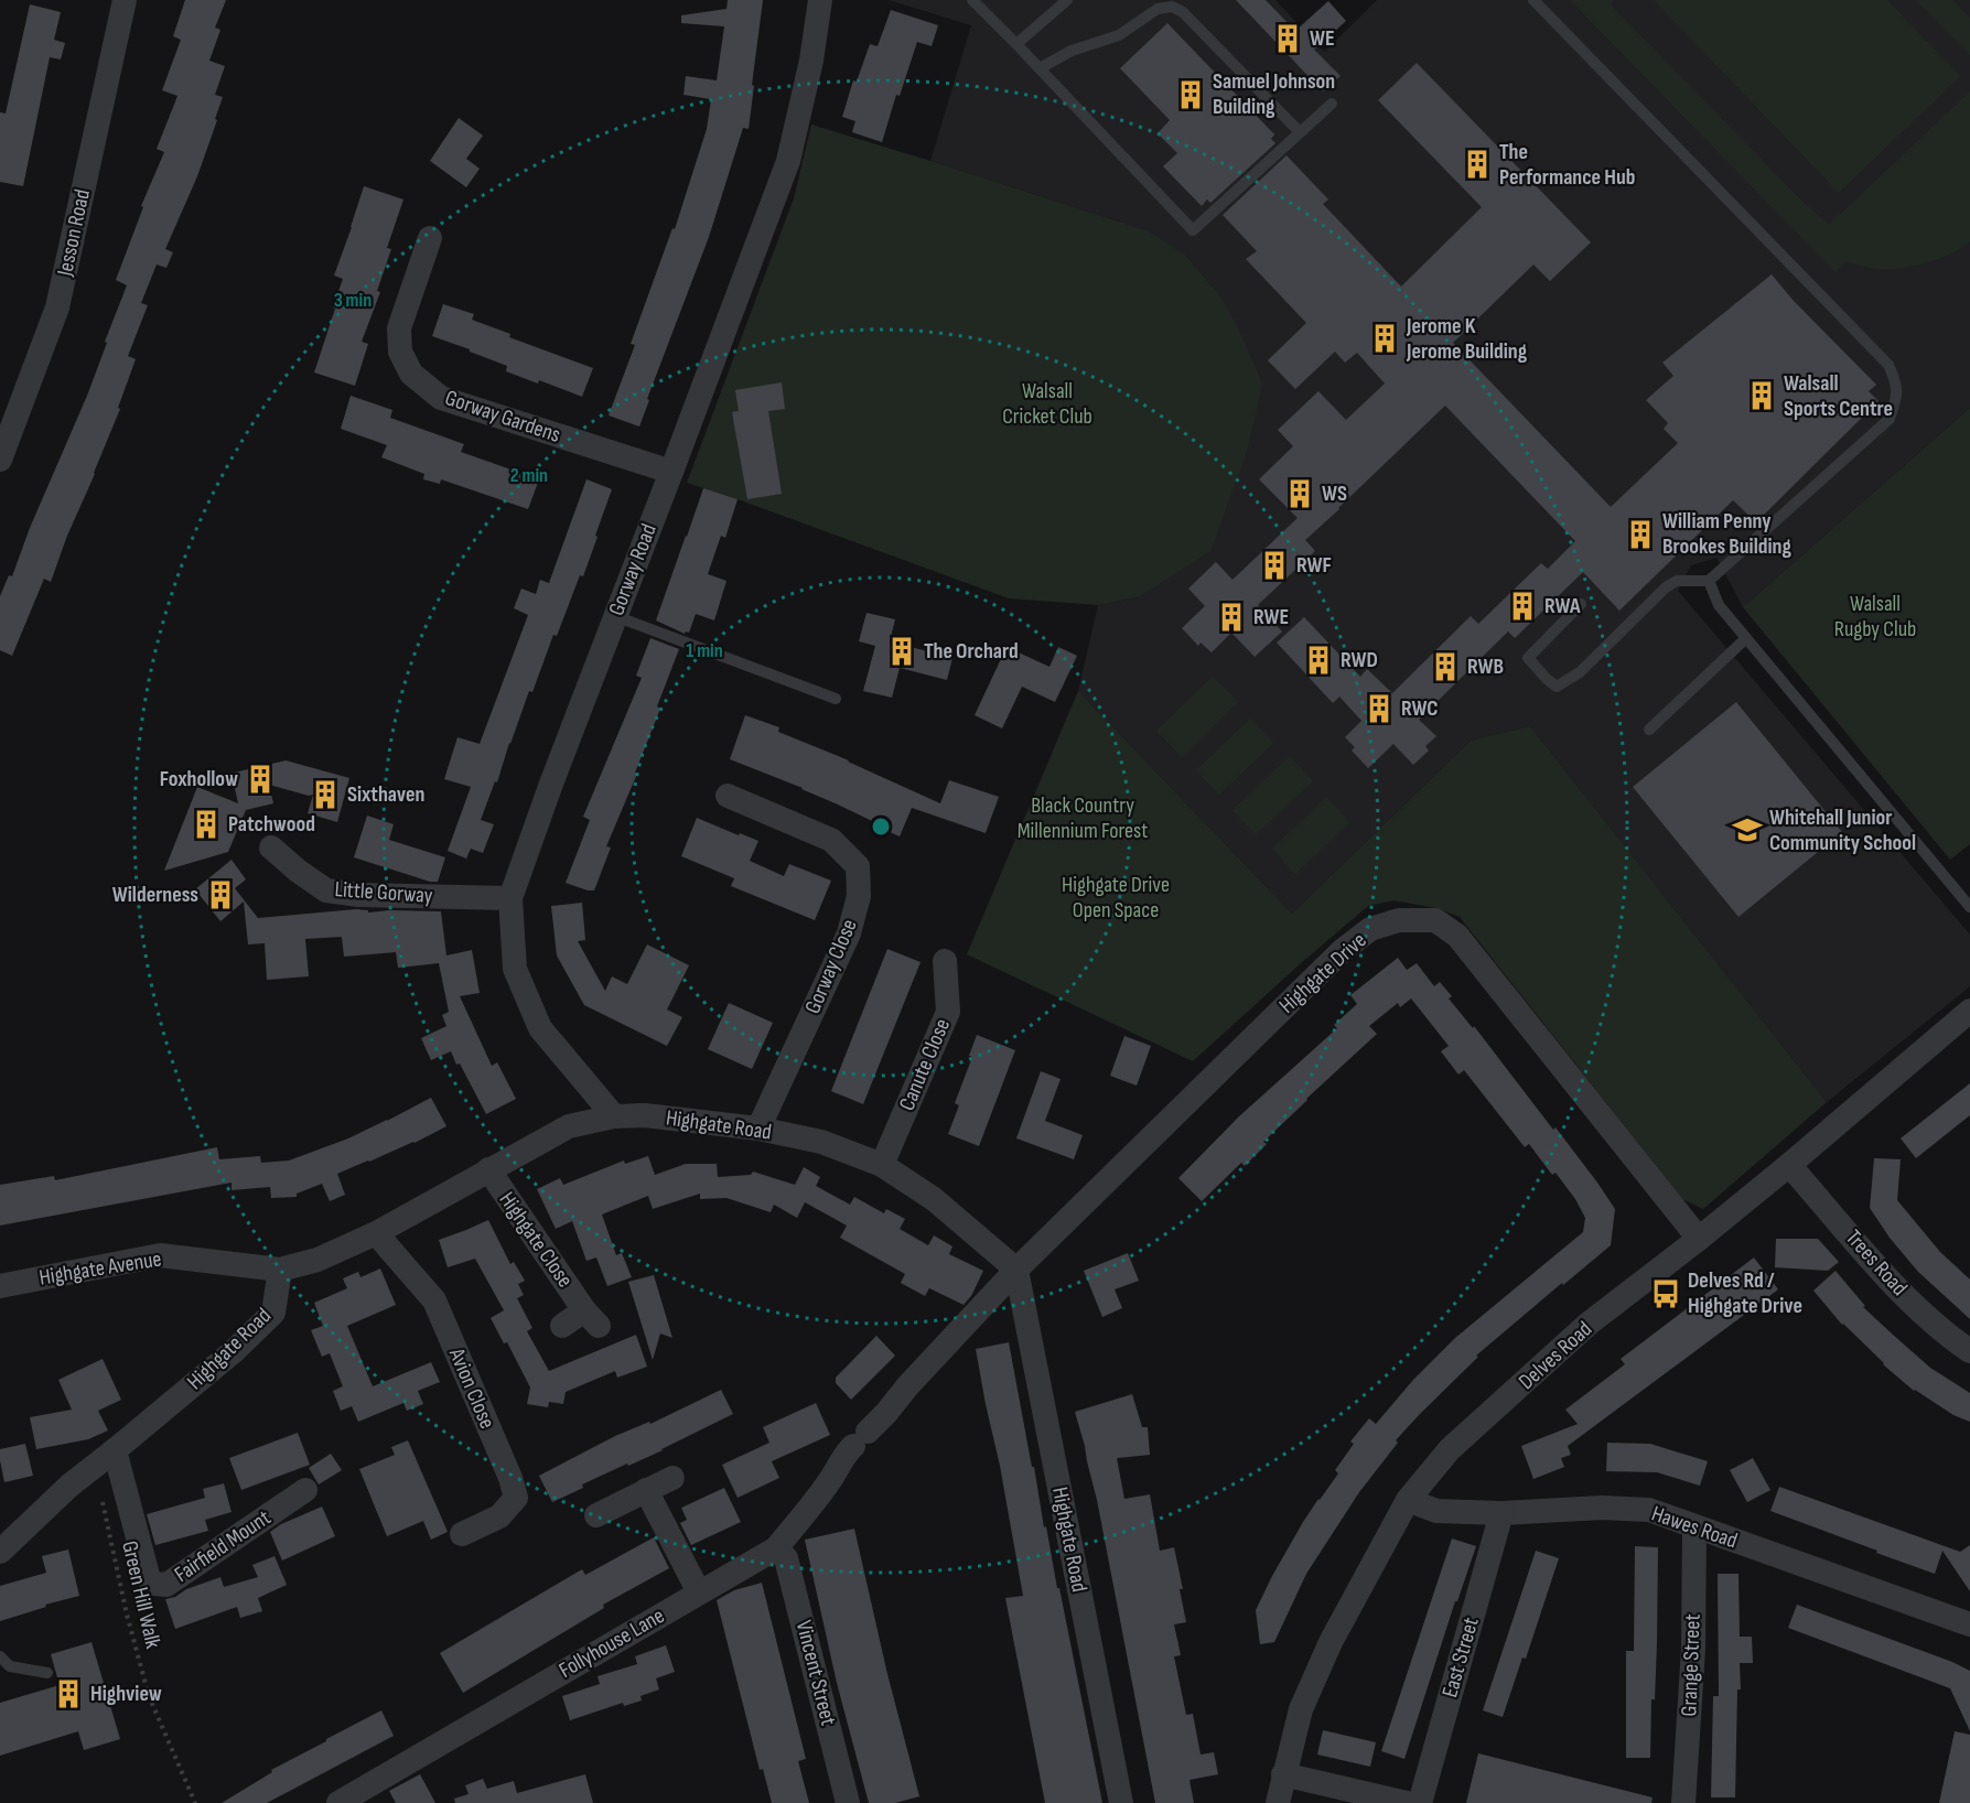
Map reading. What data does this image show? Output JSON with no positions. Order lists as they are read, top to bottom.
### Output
{
  "streets": {
    "street": [
      "Jesson Road",
      "Gorway Gardens",
      "Gorway Road",
      "Little Gorway",
      "Gorway Close",
      "Highgate Drive",
      "Canute Close",
      "Highgate Road",
      "Highgate Close",
      "Trees Road",
      "Highgate Avenue",
      "Delves Road",
      "Avion Close",
      "Hawes Road",
      "Fairfield Mount",
      "Follyhouse Lane",
      "East Street",
      "Grange Street",
      "Vincent Street"
    ],
    "path": ["Green Hill Walk"]
  },
  "crossings": [
    ["Gorway Gardens", "Gorway Road"],
    ["Gorway Road", "Little Gorway"],
    ["Gorway Road", "Highgate Road"],
    ["Gorway Close", "Highgate Road"],
    ["Highgate Drive", "Highgate Road"],
    ["Highgate Drive", "Delves Road"],
    ["Highgate Drive", "Follyhouse Lane"],
    ["Canute Close", "Highgate Road"],
    ["Highgate Road", "Highgate Close"],
    ["Highgate Road", "Highgate Avenue"],
    ["Highgate Road", "Avion Close"],
    ["Highgate Road", "Fairfield Mount"],
    ["Highgate Road", "Follyhouse Lane"],
    ["Trees Road", "Delves Road"],
    ["Delves Road", "Hawes Road"],
    ["Hawes Road", "East Street"],
    ["Hawes Road", "Grange Street"],
    ["Follyhouse Lane", "Vincent Street"]
  ],
  "parks": [
    "Walsall Cricket Club",
    "Walsall Rugby Club",
    "Black Country Millennium Forest",
    "Highgate Drive Open Space"
  ],
  "places": {
    "building": [
      "WE",
      "Samuel Johnson Building",
      "The Performance Hub",
      "Jerome K Jerome Building",
      "Walsall Sports Centre",
      "WS",
      "William Penny Brookes Building",
      "RWF",
      "RWA",
      "RWE",
      "The Orchard",
      "RWD",
      "RWB",
      "RWC",
      "Foxhollow",
      "Sixthaven",
      "Patchwood",
      "Wilderness",
      "Highview"
    ],
    "school or university": ["Whitehall Junior Community School"],
    "bus stop": ["Delves Rd / Highgate Drive"]
  },
  "rings": ["3 min", "2 min", "1 min"]
}
